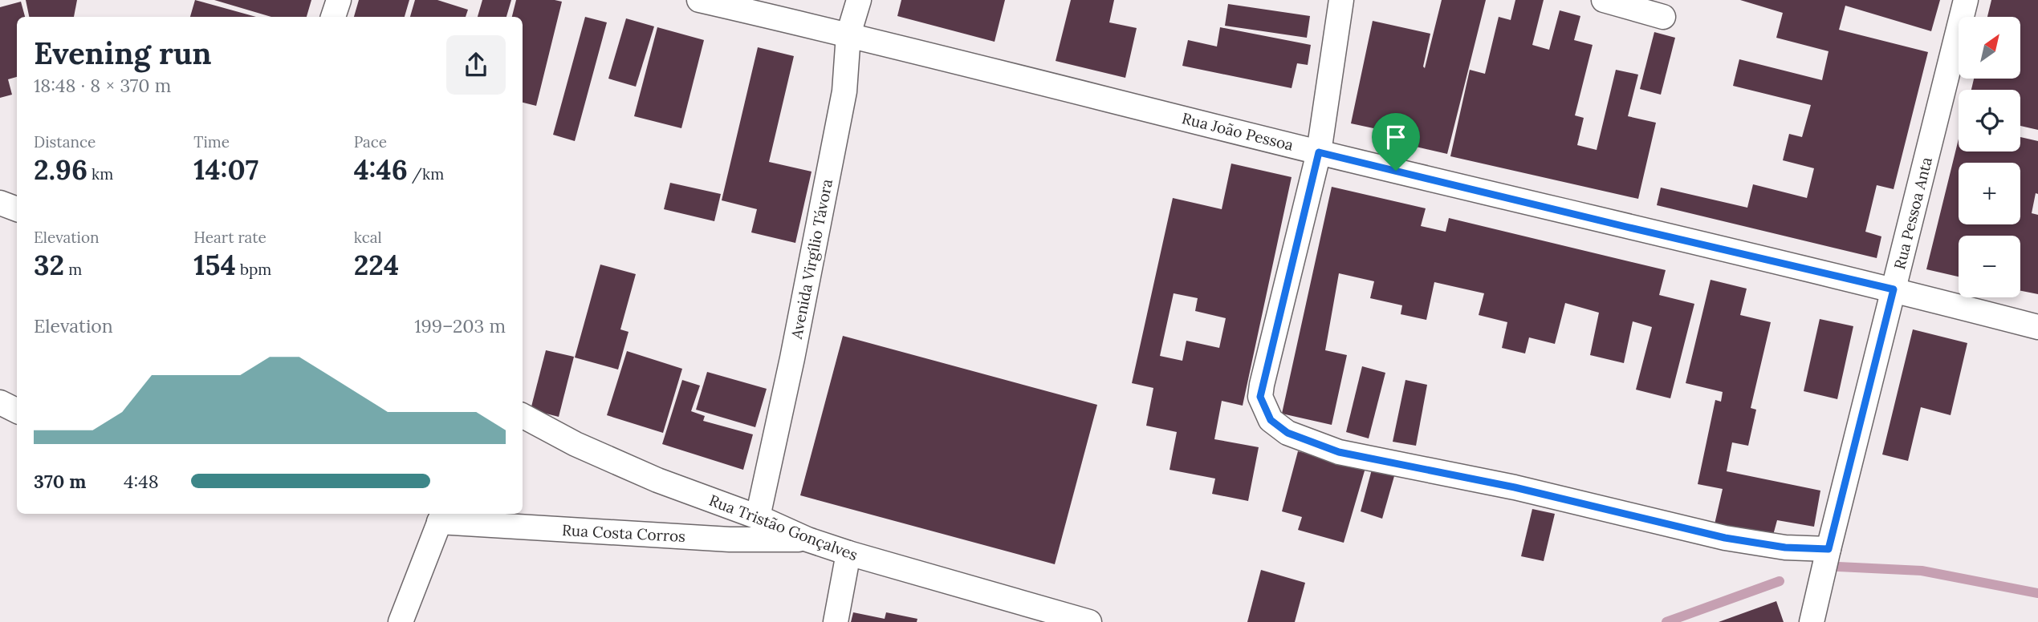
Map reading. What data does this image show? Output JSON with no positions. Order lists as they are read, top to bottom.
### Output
{
  "streets": {
    "street": [
      "Rua João Pessoa",
      "Rua Pessoa Anta",
      "Avenida Virgílio Távora",
      "Rua Tristão Gonçalves",
      "Rua Costa Corros"
    ]
  },
  "crossings": [
    ["Rua João Pessoa", "Rua Pessoa Anta"],
    ["Rua João Pessoa", "Avenida Virgílio Távora"],
    ["Avenida Virgílio Távora", "Rua Tristão Gonçalves"],
    ["Rua Tristão Gonçalves", "Rua Costa Corros"]
  ],
  "north": "top right",
  "page": {
    "map_buttons": ["+", "−"],
    "heading": ["Evening run", "18:48 · 8 × 370 m"],
    "stats": [
      ["Distance", "2.96 km"],
      ["Time", "14:07"],
      ["Pace", "4:46 /km"],
      ["Elevation", "32 m"],
      ["Heart rate", "154 bpm"],
      ["kcal", "224"]
    ],
    "chart": ["Elevation", "199–203 m"],
    "list": [
      {
        "name": "370 m",
        "note": "4:48"
      }
    ]
  }
}
